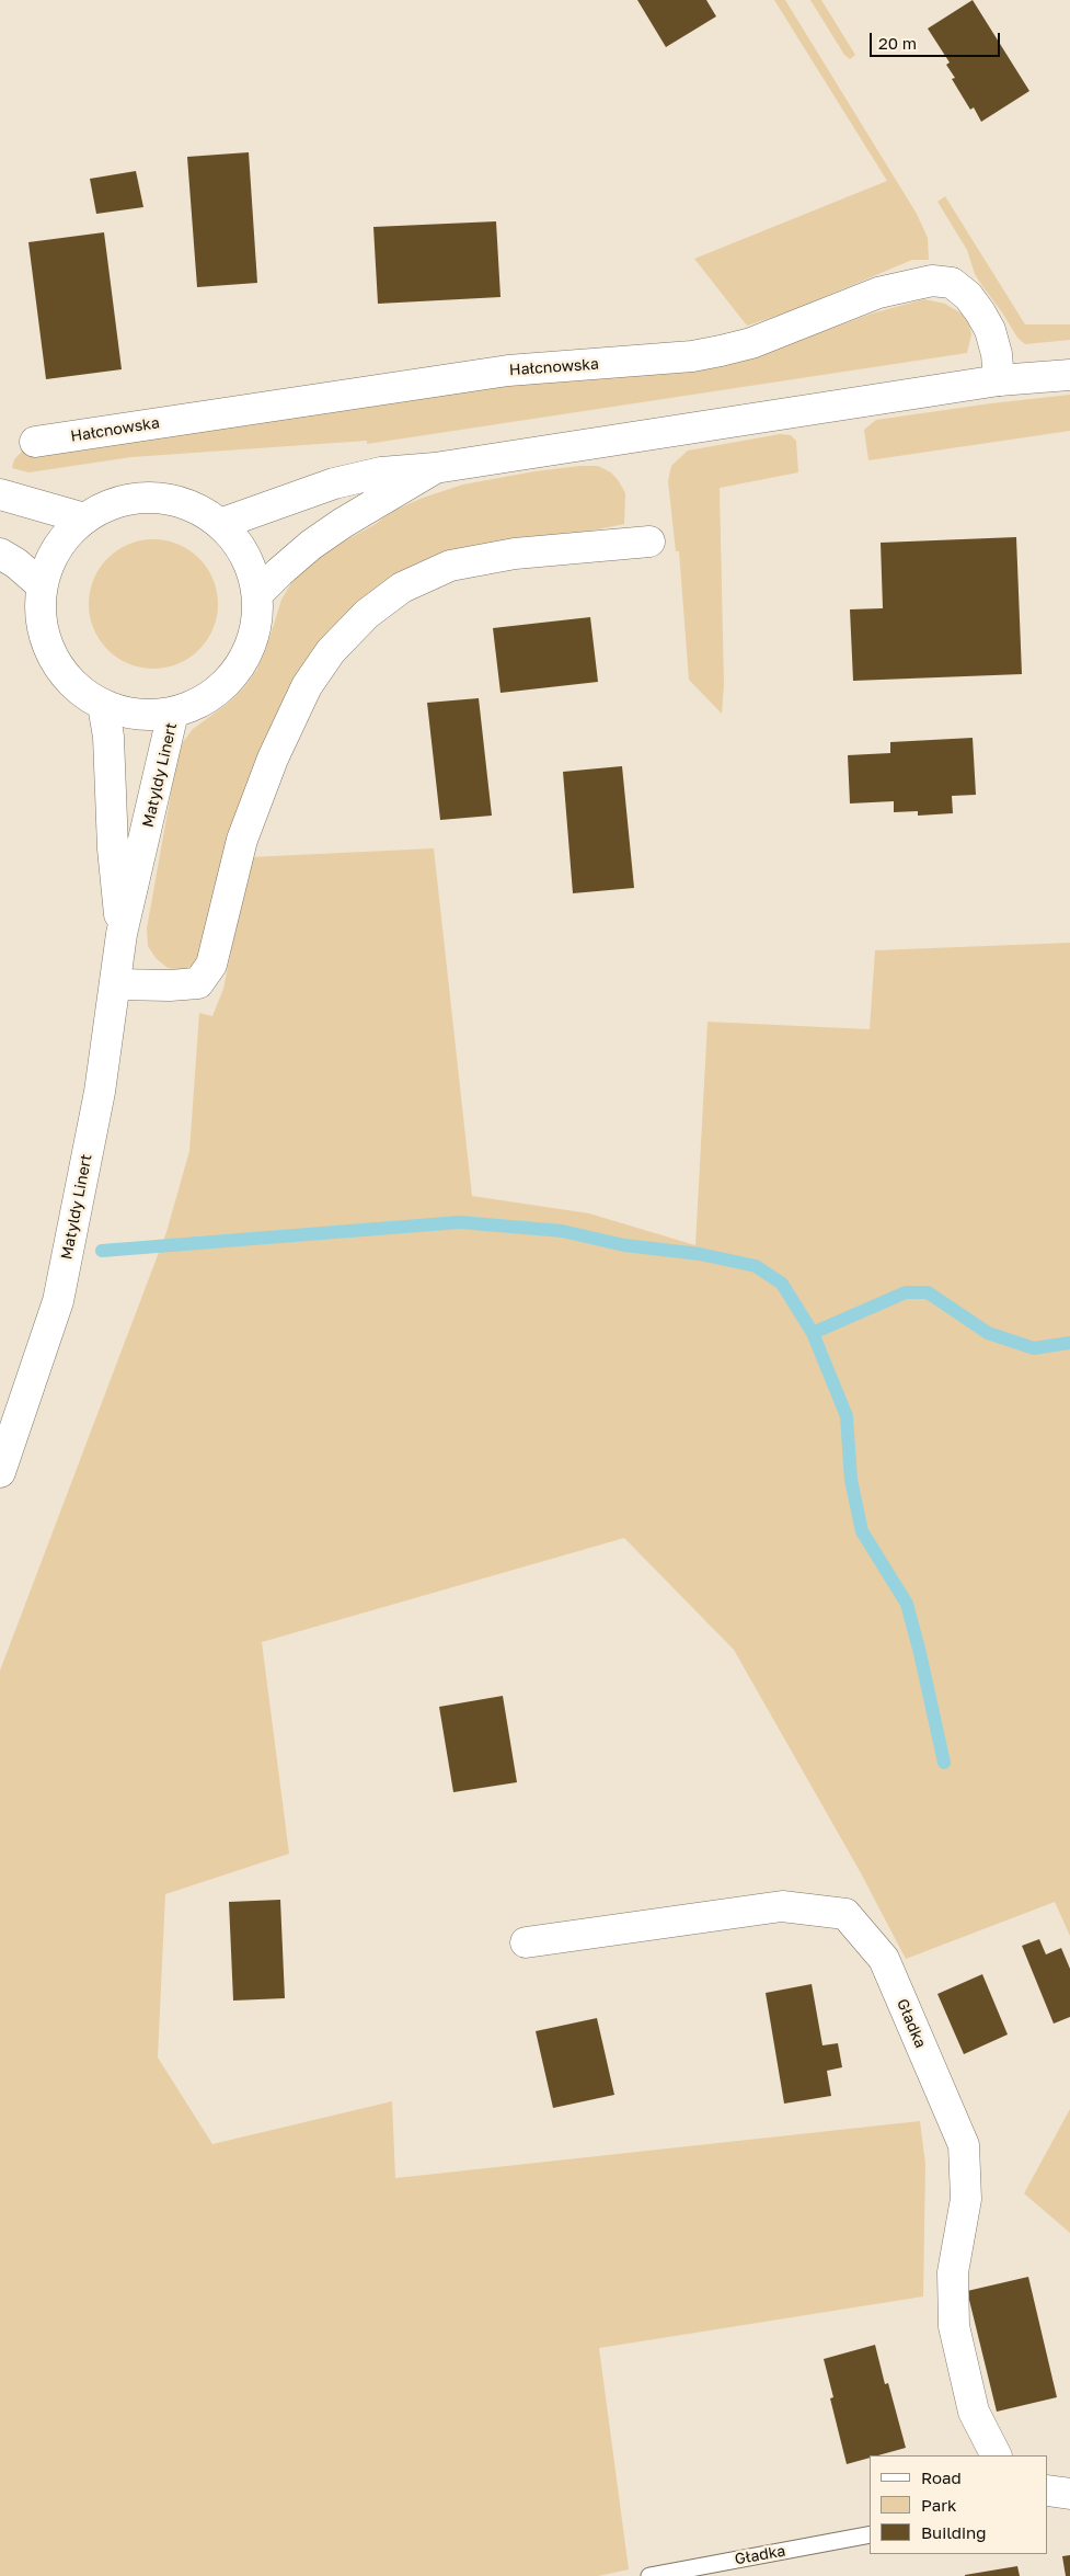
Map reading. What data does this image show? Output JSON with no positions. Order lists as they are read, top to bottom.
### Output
{
  "streets": {
    "street": ["Hałcnowska", "Matyldy Linert", "Gładka"]
  },
  "legend": ["Road", "Park", "Building"],
  "scale_bar": "20 m"
}
